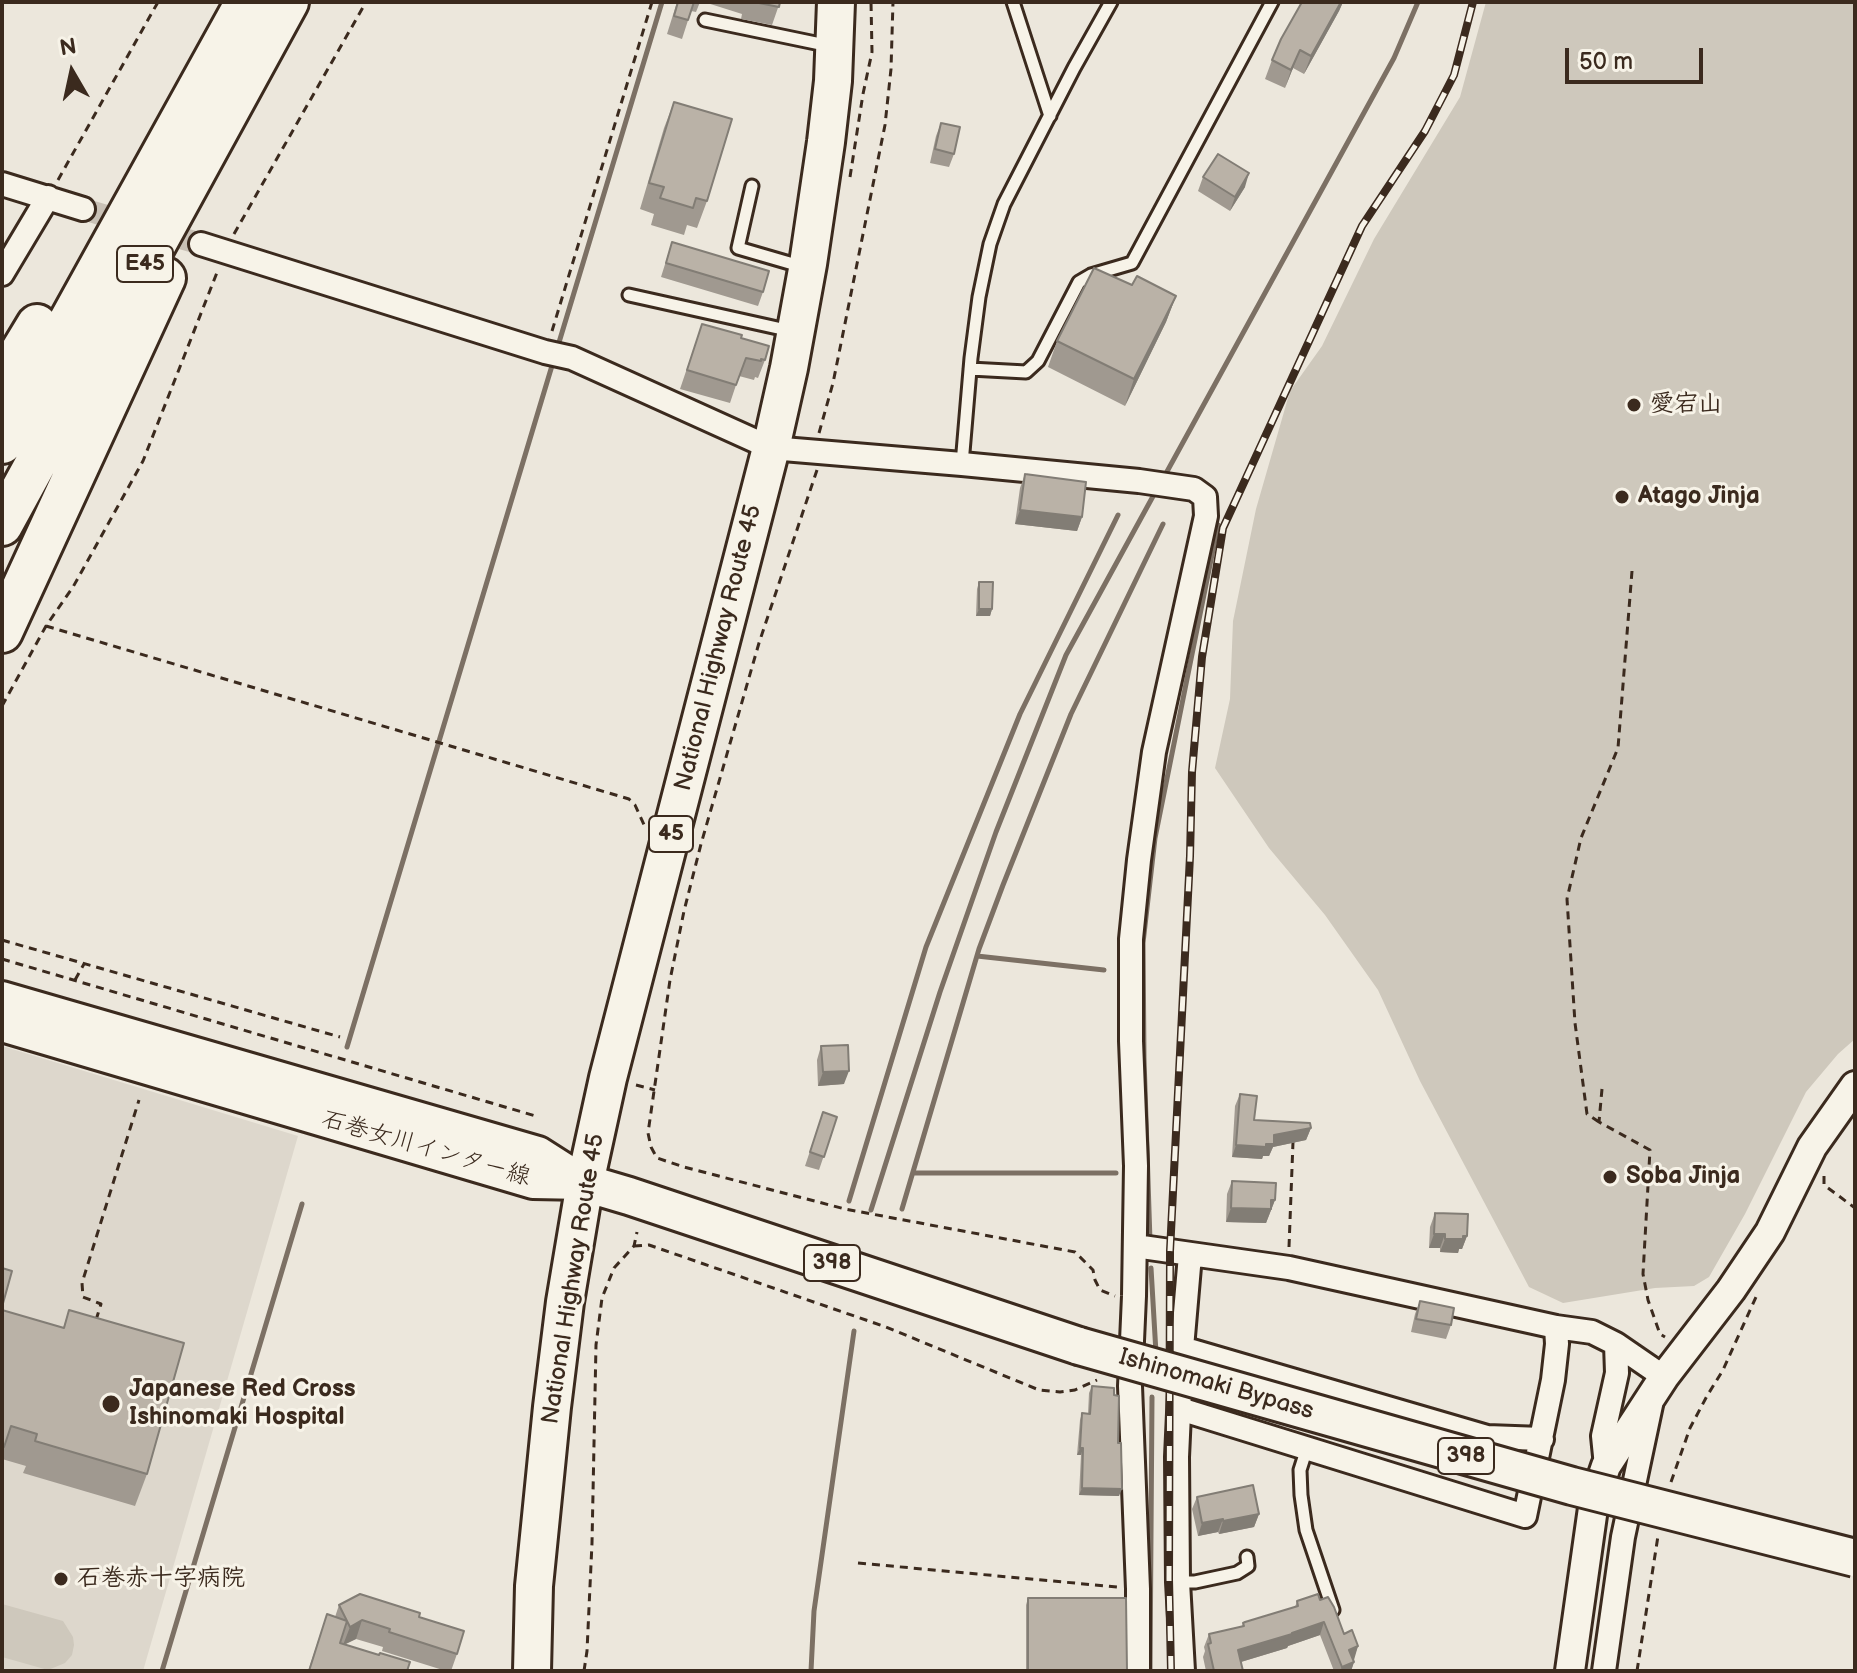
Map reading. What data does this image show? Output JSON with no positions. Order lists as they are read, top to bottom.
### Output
{
  "streets": {
    "highway": [
      "E45",
      "National Highway Route 45",
      "45",
      "398",
      "Ishinomaki Bypass"
    ],
    "main road": ["石巻女川インター線"]
  },
  "crossings": [
    ["National Highway Route 45", "石巻女川インター線"],
    ["National Highway Route 45", "Ishinomaki Bypass"],
    ["石巻女川インター線", "Ishinomaki Bypass"]
  ],
  "places": [
    "愛宕山",
    "Atago Jinja",
    "Soba Jinja",
    "Japanese Red Cross Ishinomaki Hospital",
    "石巻赤十字病院"
  ],
  "scale_bar": "50 m",
  "north": "top"
}
